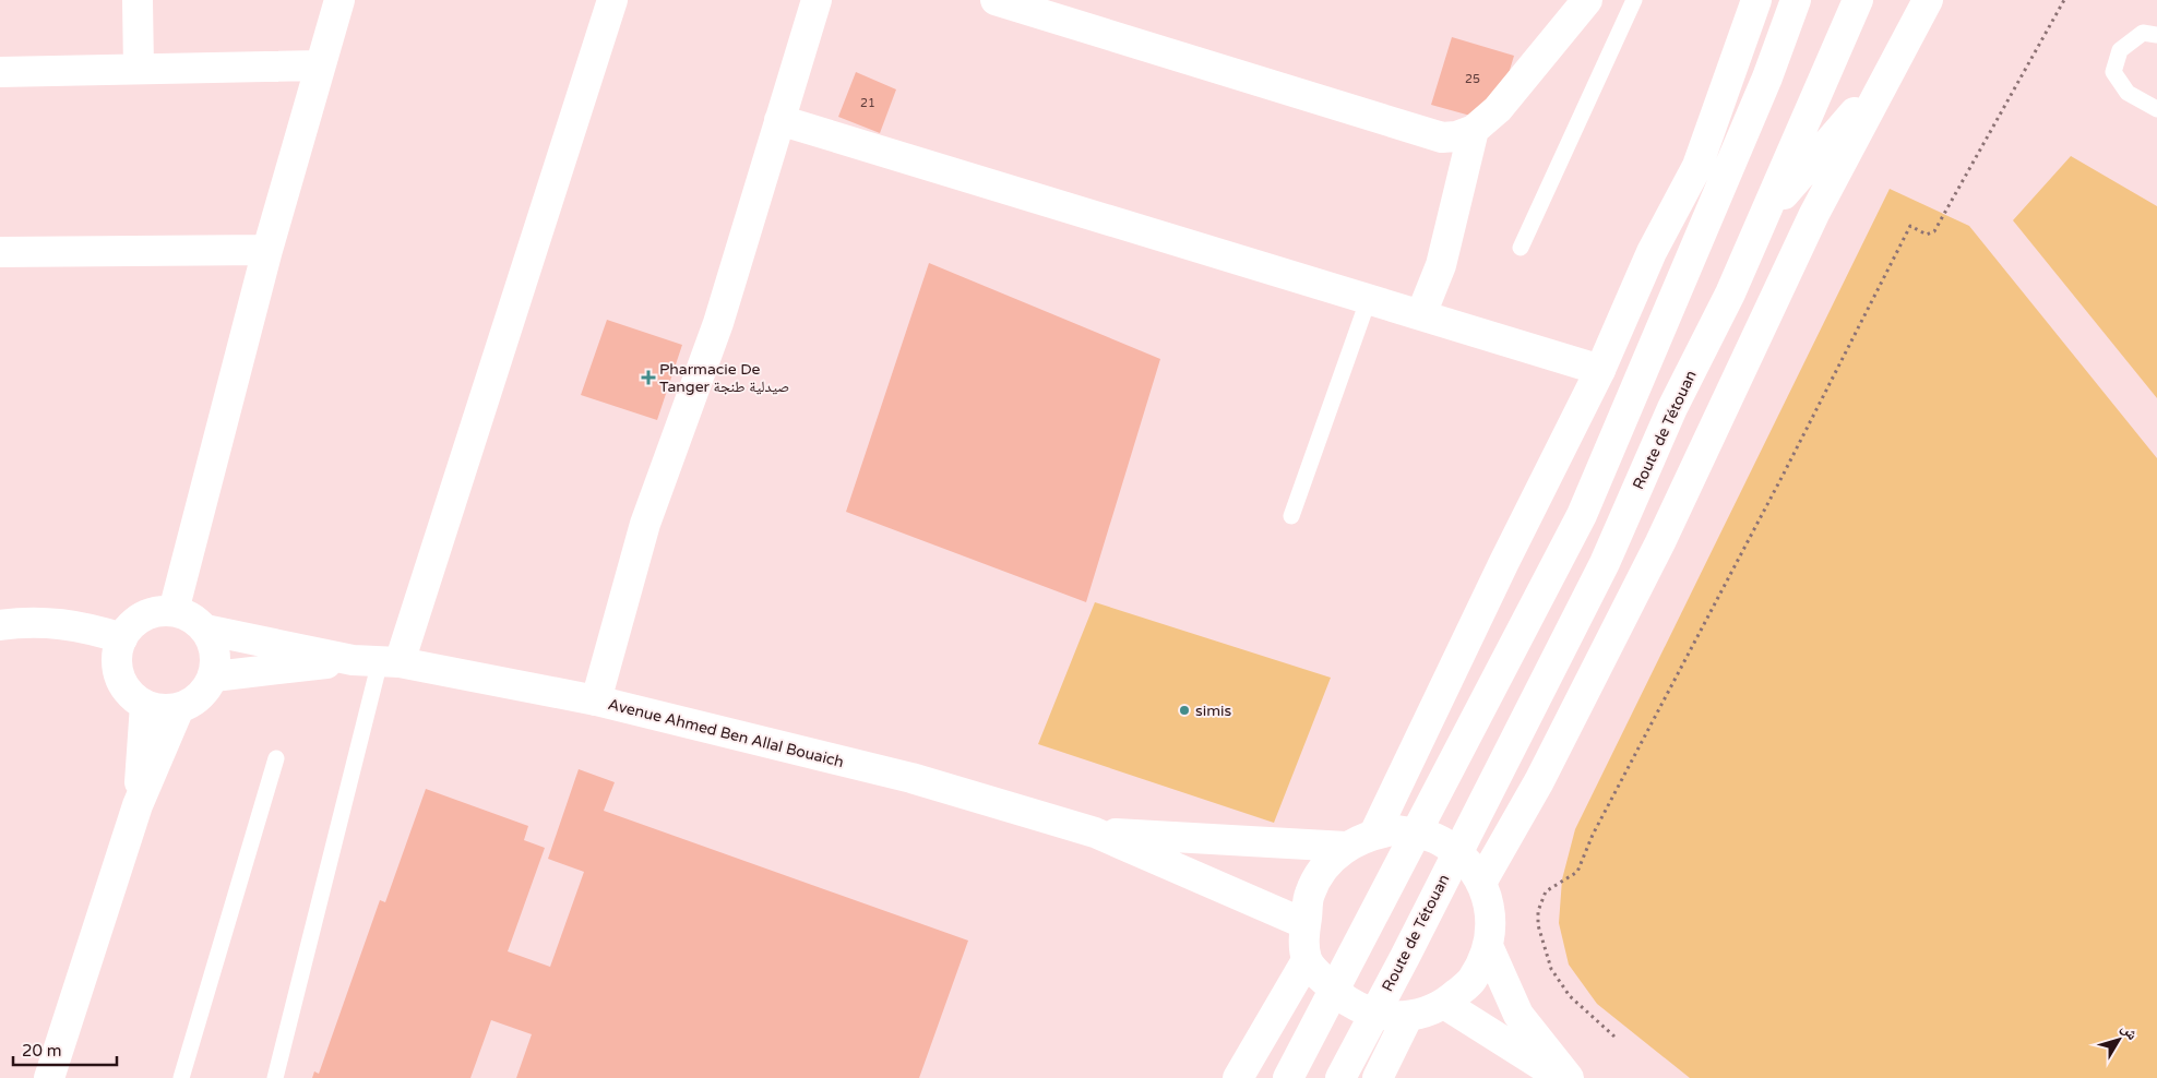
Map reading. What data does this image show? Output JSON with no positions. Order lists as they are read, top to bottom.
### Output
{
  "streets": {
    "main road": ["Route de Tétouan", "Avenue Ahmed Ben Allal Bouaich"]
  },
  "crossings": [
    ["Route de Tétouan", "Avenue Ahmed Ben Allal Bouaich"]
  ],
  "places": {
    "health": ["Pharmacie De Tanger صيدلية طنجة"],
    "other": ["simis"]
  },
  "house_numbers": ["25", "21"],
  "scale_bar": "20 m",
  "north": "top right"
}
